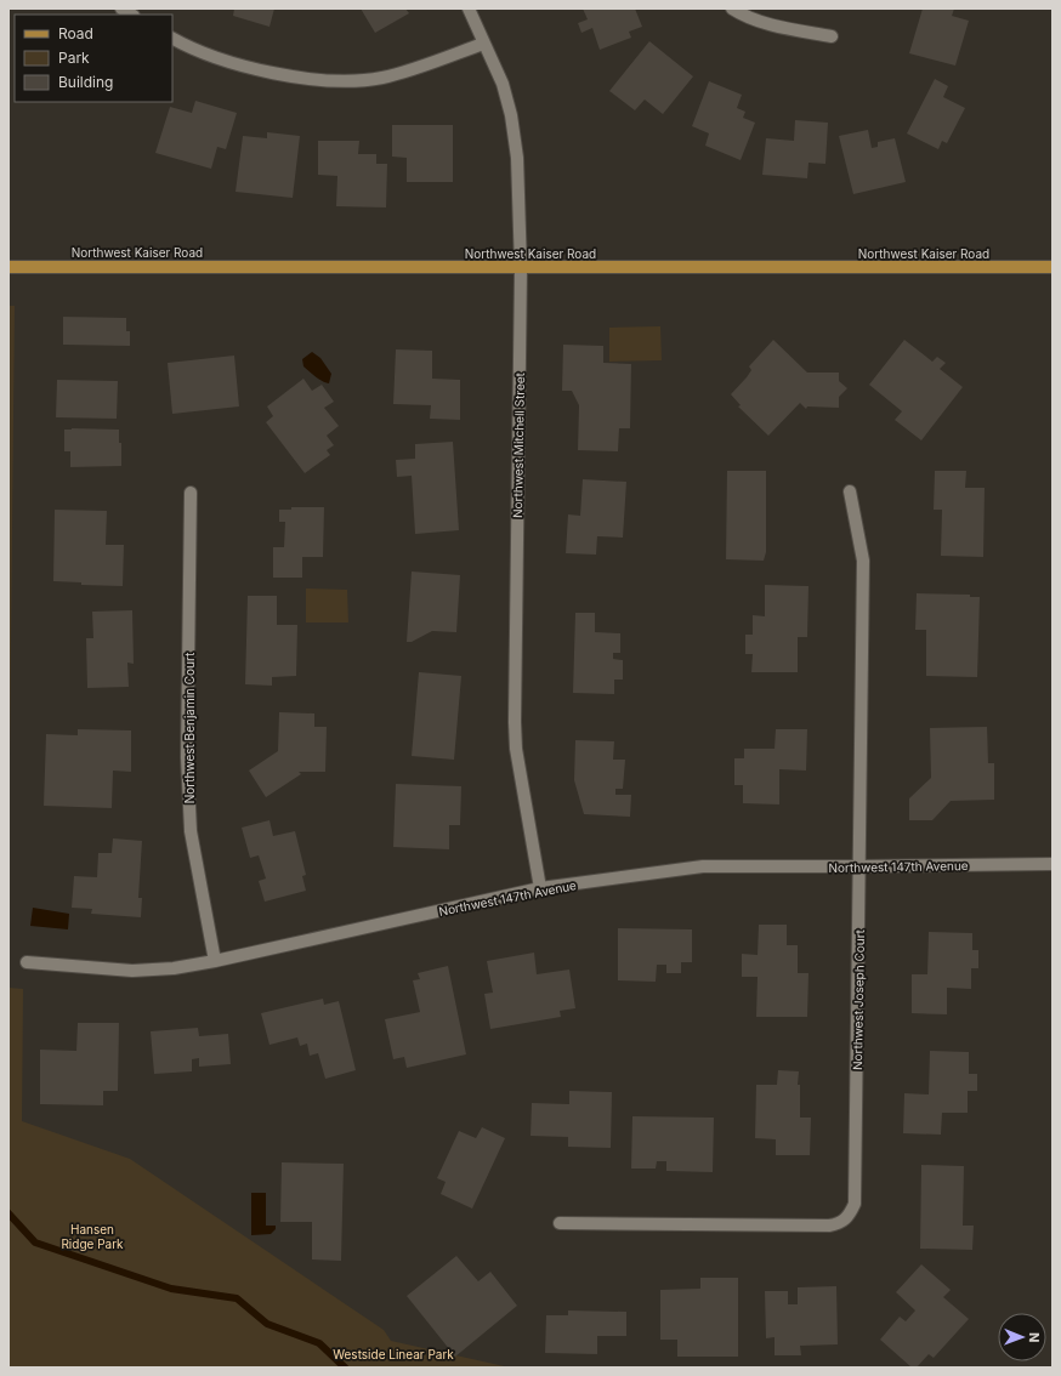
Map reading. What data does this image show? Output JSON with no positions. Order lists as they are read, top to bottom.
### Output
{
  "streets": {
    "main road": ["Northwest Kaiser Road"],
    "street": [
      "Northwest Mitchell Street",
      "Northwest Benjamin Court",
      "Northwest 147th Avenue",
      "Northwest Joseph Court"
    ]
  },
  "crossings": [
    ["Northwest Kaiser Road", "Northwest Mitchell Street"],
    ["Northwest Mitchell Street", "Northwest 147th Avenue"],
    ["Northwest Benjamin Court", "Northwest 147th Avenue"],
    ["Northwest 147th Avenue", "Northwest Joseph Court"]
  ],
  "parks": ["Hansen Ridge Park", "Westside Linear Park"],
  "legend": ["Road", "Park", "Building"],
  "north": "right"
}
